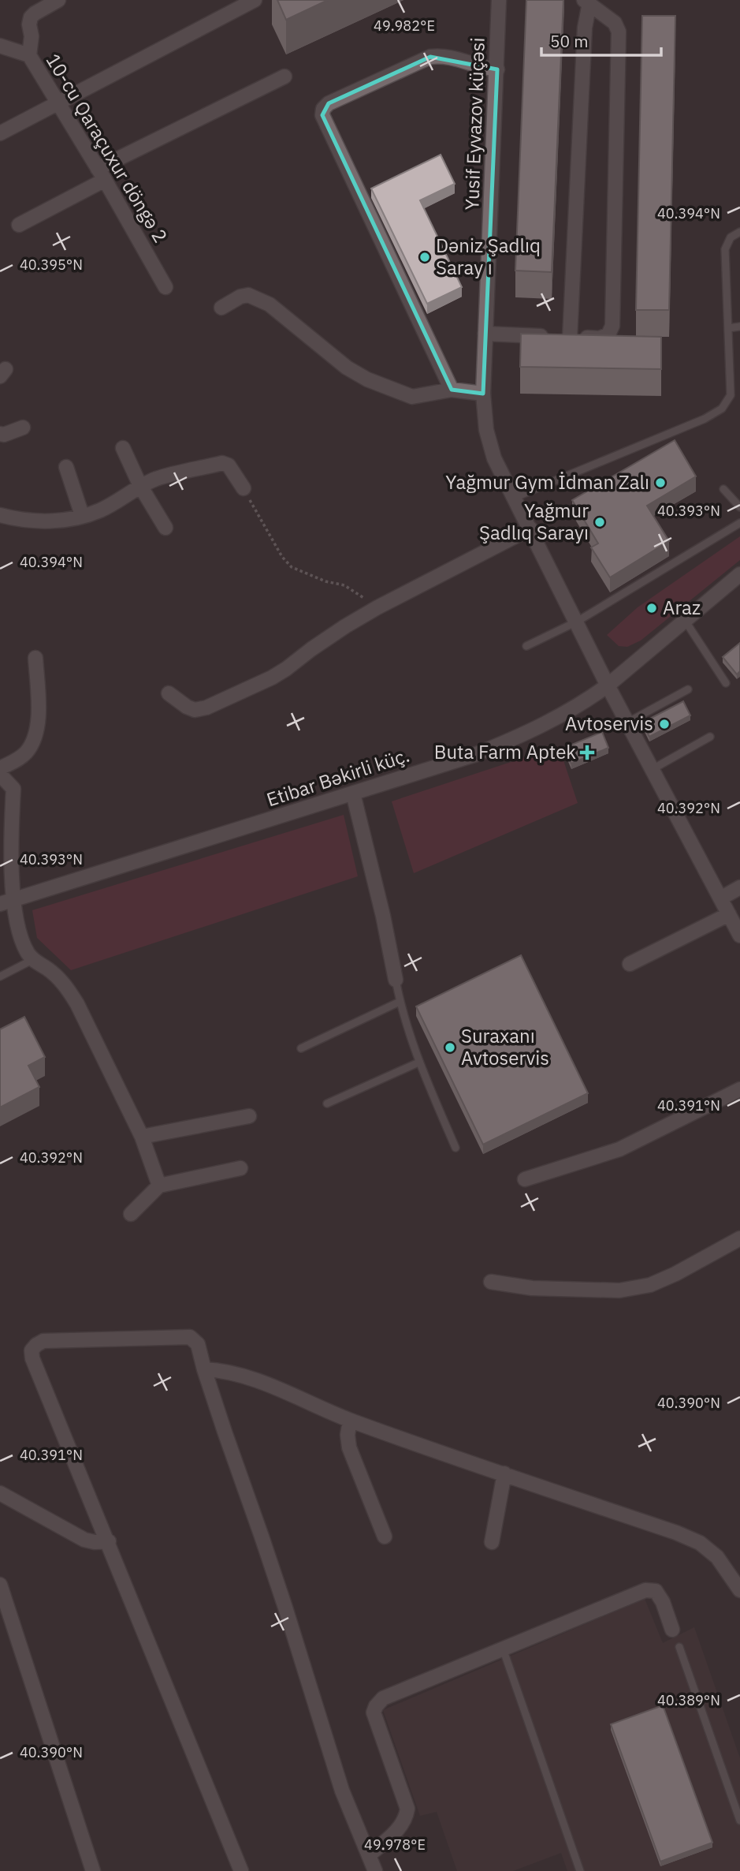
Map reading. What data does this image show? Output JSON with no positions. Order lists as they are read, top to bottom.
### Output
{
  "streets": {
    "street": ["Yusif Eyvazov küçəsi", "10-cu Qaraçuxur döngə 2", "Etibar Bəkirli küç."]
  },
  "crossings": [
    ["Yusif Eyvazov küçəsi", "Etibar Bəkirli küç."]
  ],
  "places": {
    "other": [
      "Dəniz Şadlıq Saray ı",
      "Yağmur Gym İdman Zalı",
      "Yağmur Şadlıq Sarayı",
      "Araz",
      "Avtoservis",
      "Suraxanı Avtoservis"
    ],
    "health": ["Buta Farm Aptek"]
  },
  "scale_bar": "50 m",
  "coordinates": [
    "49.982°E",
    "40.394°N",
    "40.395°N",
    "40.393°N",
    "40.392°N",
    "40.391°N",
    "40.390°N",
    "40.389°N",
    "49.978°E"
  ]
}
